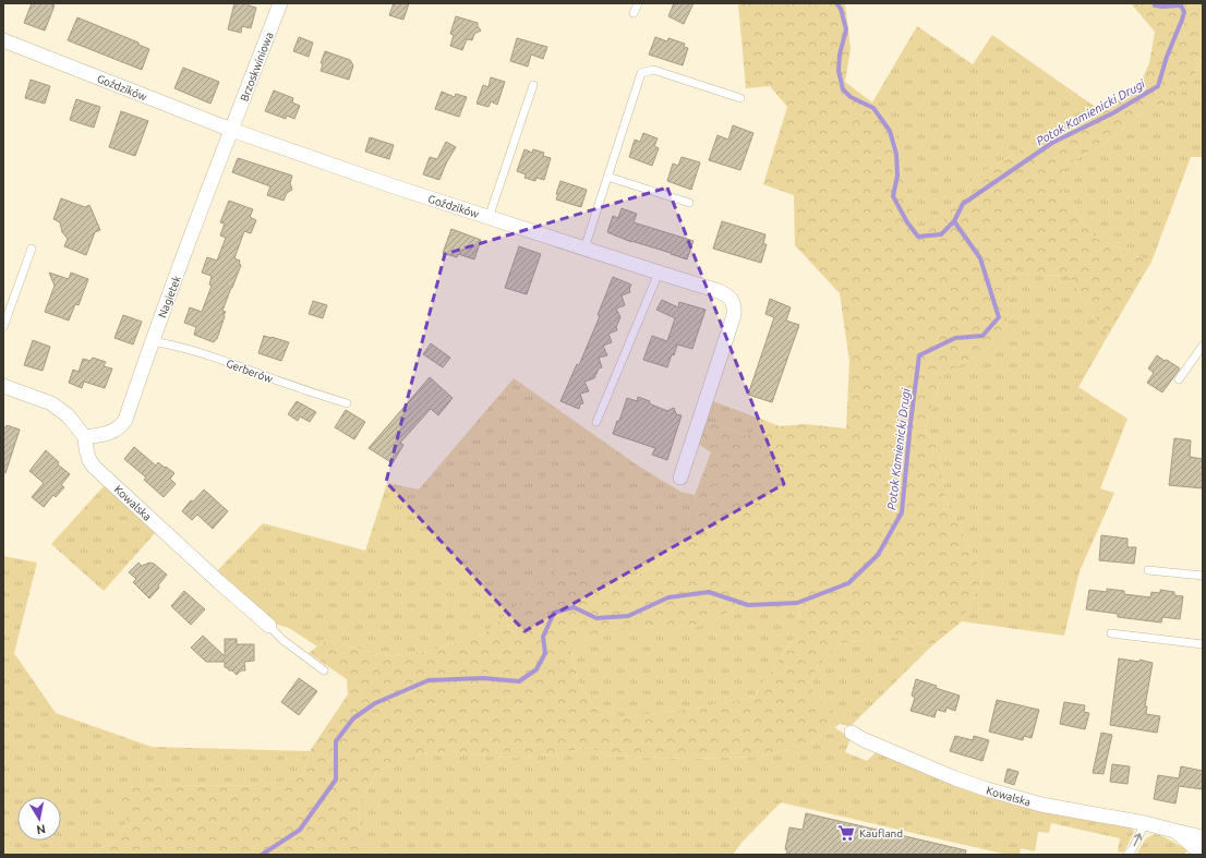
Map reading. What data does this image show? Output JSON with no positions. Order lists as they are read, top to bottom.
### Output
{
  "streets": {
    "street": [
      "Brzoskwiniowa",
      "Goździków",
      "Nagietek",
      "Kowalska"
    ],
    "lane": ["Gerberów"]
  },
  "crossings": [
    ["Brzoskwiniowa", "Goździków"],
    ["Brzoskwiniowa", "Nagietek"],
    ["Goździków", "Nagietek"],
    ["Nagietek", "Gerberów"],
    ["Nagietek", "Kowalska"]
  ],
  "water": ["Potok Kamienicki Drugi"],
  "places": {
    "supermarket": ["Kaufland"]
  },
  "north": "bottom"
}
